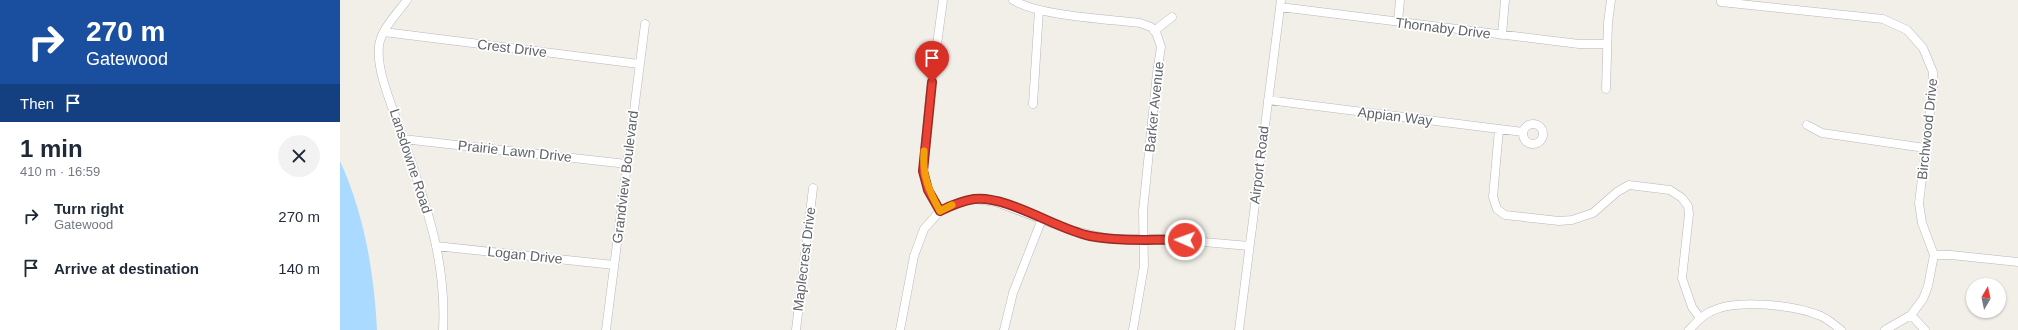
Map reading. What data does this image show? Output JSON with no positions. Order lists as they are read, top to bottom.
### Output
{
  "streets": {
    "street": [
      "Thornaby Drive",
      "Crest Drive",
      "Barker Avenue",
      "Appian Way",
      "Birchwood Drive",
      "Prairie Lawn Drive",
      "Lansdowne Road",
      "Airport Road",
      "Grandview Boulevard",
      "Logan Drive",
      "Maplecrest Drive"
    ]
  },
  "crossings": [
    ["Thornaby Drive", "Airport Road"],
    ["Crest Drive", "Lansdowne Road"],
    ["Crest Drive", "Grandview Boulevard"],
    ["Appian Way", "Airport Road"],
    ["Prairie Lawn Drive", "Lansdowne Road"],
    ["Prairie Lawn Drive", "Grandview Boulevard"],
    ["Lansdowne Road", "Logan Drive"],
    ["Grandview Boulevard", "Logan Drive"]
  ],
  "north": "top",
  "page": {
    "turn": ["270 m", "Gatewood"],
    "then": "Then",
    "heading": ["1 min", "410 m · 16:59"],
    "list": [
      {
        "name": "Turn right",
        "note": "Gatewood",
        "value": "270 m"
      },
      {
        "name": "Arrive at destination",
        "value": "140 m"
      }
    ]
  }
}
